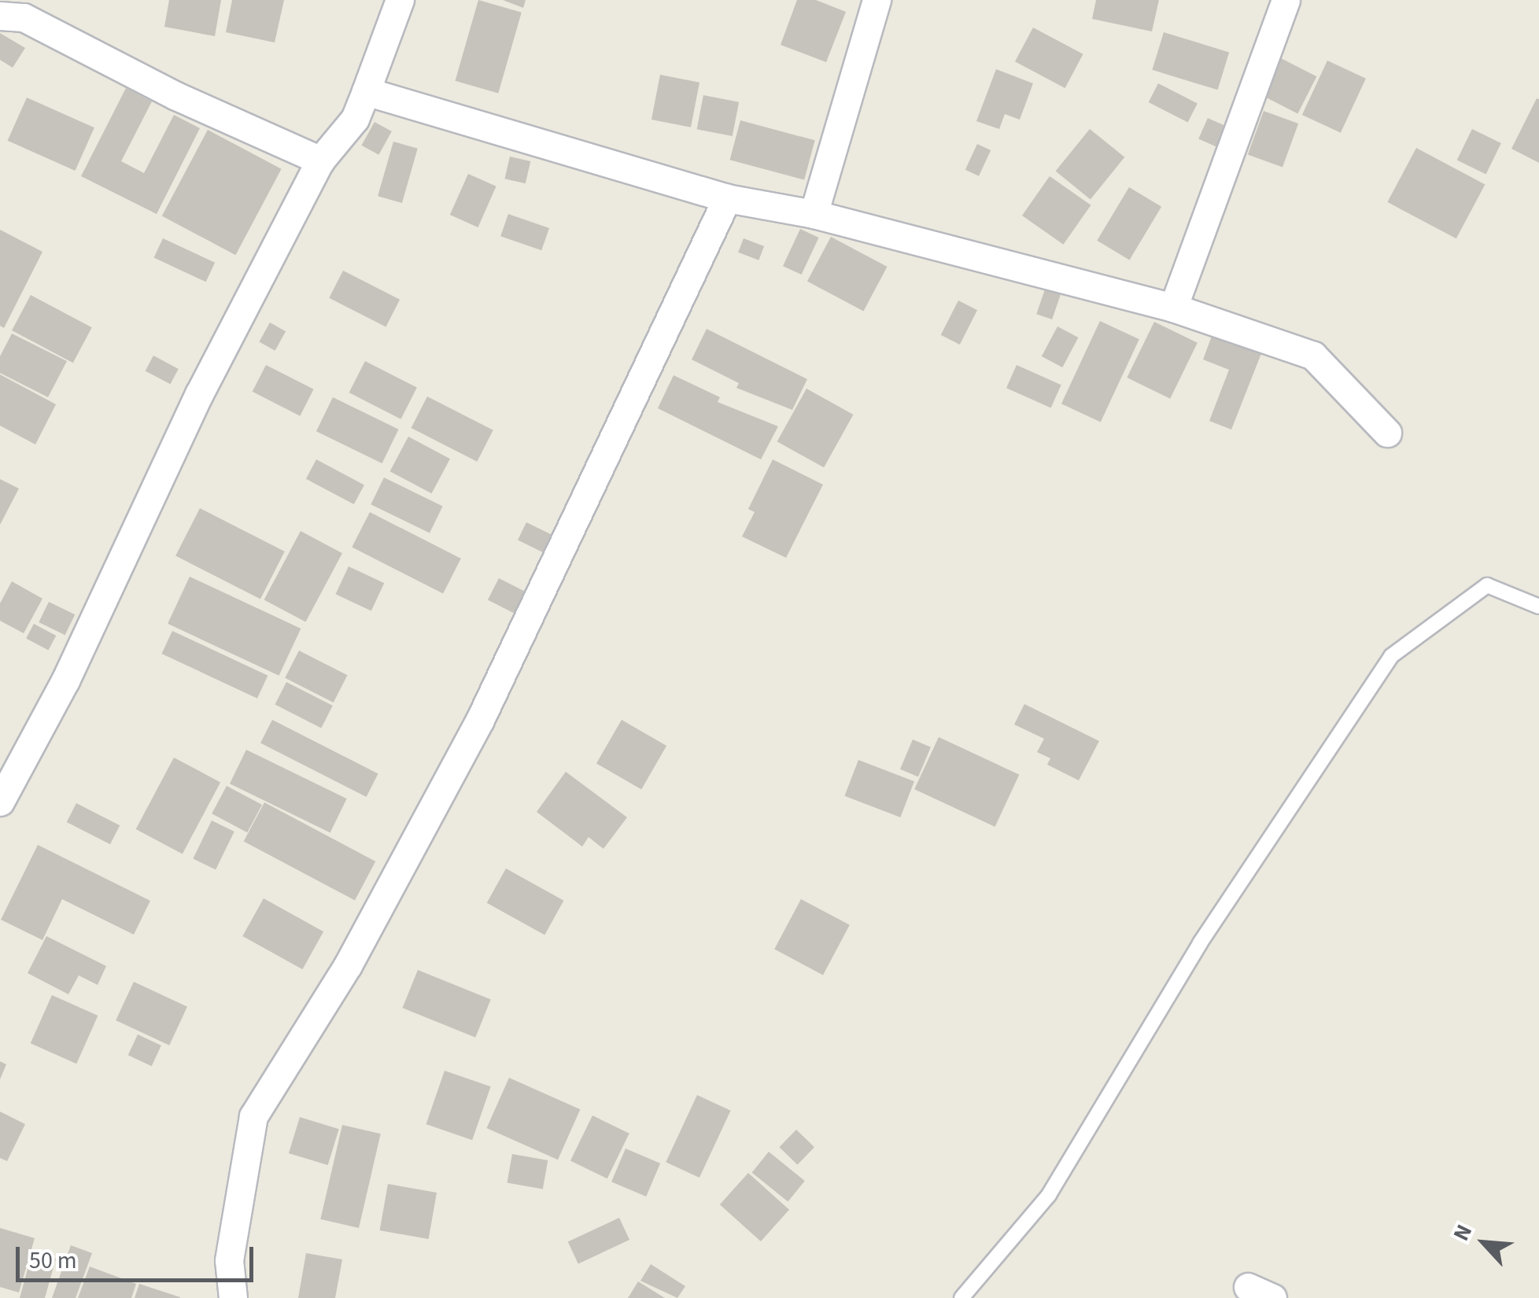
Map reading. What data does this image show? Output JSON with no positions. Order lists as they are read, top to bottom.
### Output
{
  "scale_bar": "50 m",
  "north": "top left"
}
